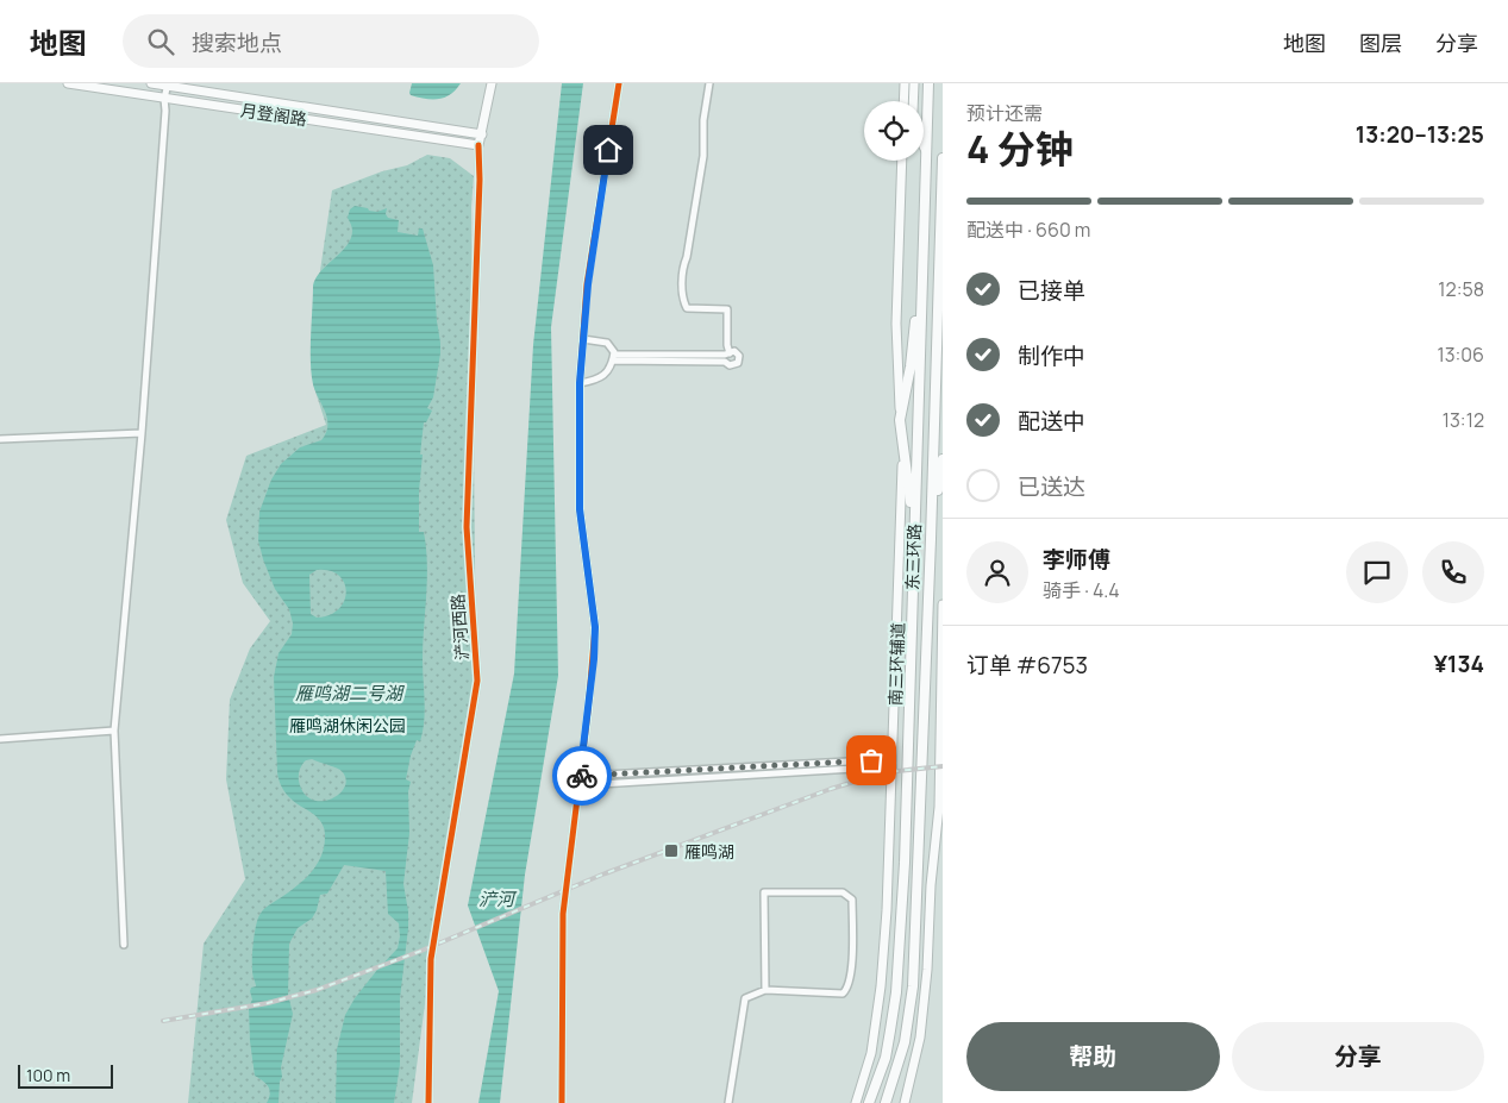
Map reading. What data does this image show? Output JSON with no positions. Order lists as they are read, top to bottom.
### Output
{
  "streets": {
    "highway": ["东三环路"],
    "main road": ["月登阁路", "浐河西路", "南三环辅道"]
  },
  "crossings": [
    ["月登阁路", "浐河西路"]
  ],
  "water": ["雁鸣湖二号湖", "浐河"],
  "parks": ["雁鸣湖休闲公园"],
  "places": {
    "transit": ["雁鸣湖"]
  },
  "scale_bar": "100 m",
  "page": {
    "header": "地图",
    "search": "搜索地点",
    "nav": ["地图", "图层", "分享"],
    "heading": ["4 分钟", "预计还需", "13:20–13:25"],
    "panel": [
      "李师傅",
      "骑手 · 4.4",
      "订单 #6753",
      "¥134"
    ],
    "bar": "配送中 · 660 m",
    "list": [
      ["已接单", "12:58"],
      ["制作中", "13:06"],
      ["配送中", "13:12"],
      "已送达"
    ],
    "buttons": ["帮助", "分享"],
    "scale": "100 m"
  }
}
